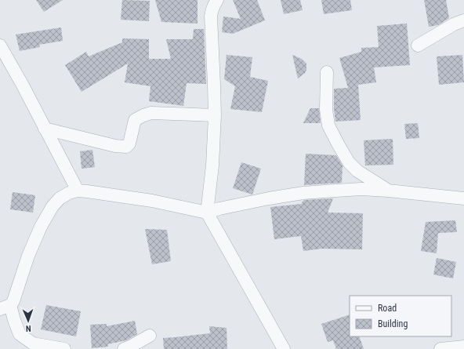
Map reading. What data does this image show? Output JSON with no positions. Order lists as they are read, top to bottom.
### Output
{
  "legend": ["Road", "Building"],
  "north": "bottom"
}
